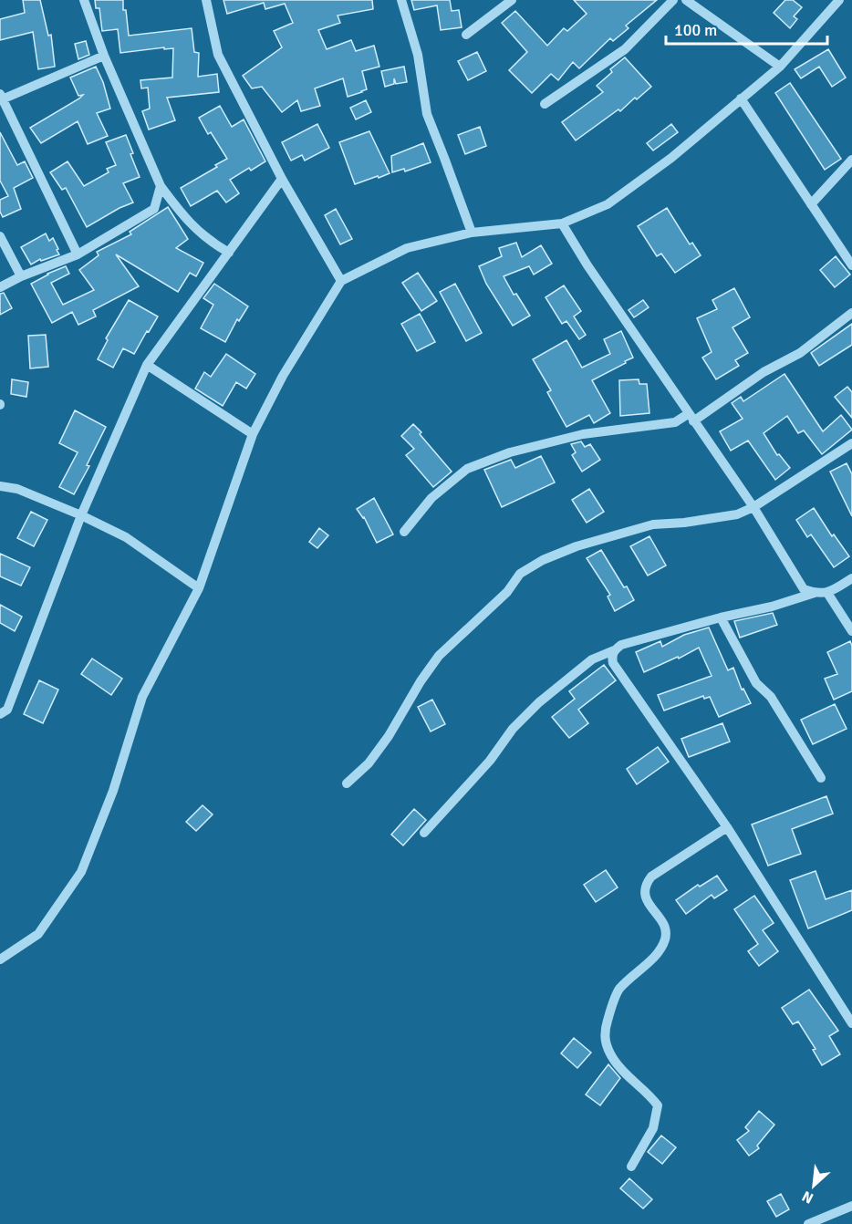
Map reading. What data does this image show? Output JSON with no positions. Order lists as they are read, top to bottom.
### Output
{
  "scale_bar": "100 m",
  "north": "bottom left"
}
